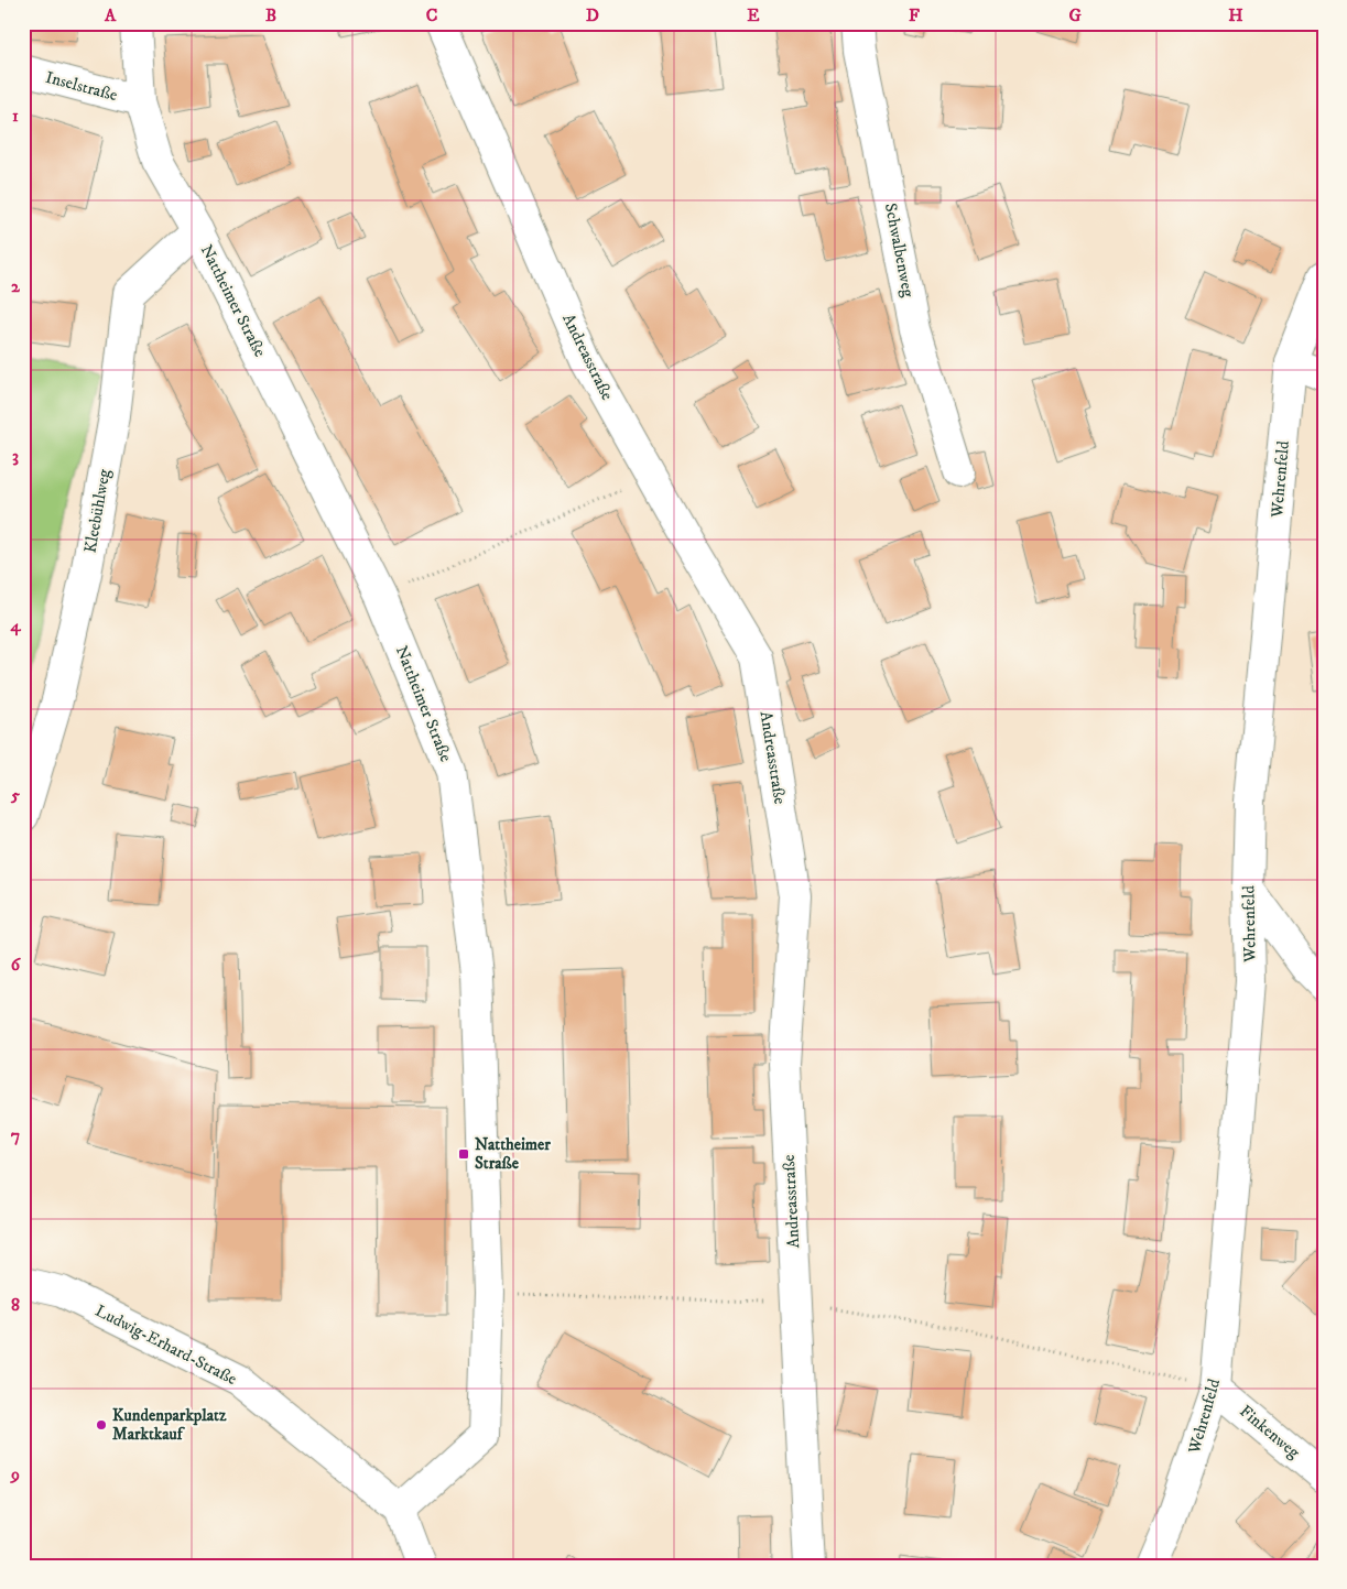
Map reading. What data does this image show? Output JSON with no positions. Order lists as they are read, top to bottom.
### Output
{
  "streets": {
    "street": [
      "Inselstraße",
      "Schwalbenweg",
      "Nattheimer Straße",
      "Andreasstraße",
      "Wehrenfeld",
      "Kleebühlweg",
      "Ludwig-Erhard-Straße",
      "Finkenweg"
    ]
  },
  "crossings": [
    ["Inselstraße", "Nattheimer Straße"],
    ["Nattheimer Straße", "Kleebühlweg"],
    ["Nattheimer Straße", "Ludwig-Erhard-Straße"],
    ["Wehrenfeld", "Finkenweg"]
  ],
  "places": {
    "transit": ["Nattheimer Straße"],
    "other": ["Kundenparkplatz Marktkauf"]
  },
  "grid": {
    "columns": [
      "A",
      "B",
      "C",
      "D",
      "E",
      "F",
      "G",
      "H"
    ],
    "rows": [
      "1",
      "2",
      "3",
      "4",
      "5",
      "6",
      "7",
      "8",
      "9"
    ]
  }
}
